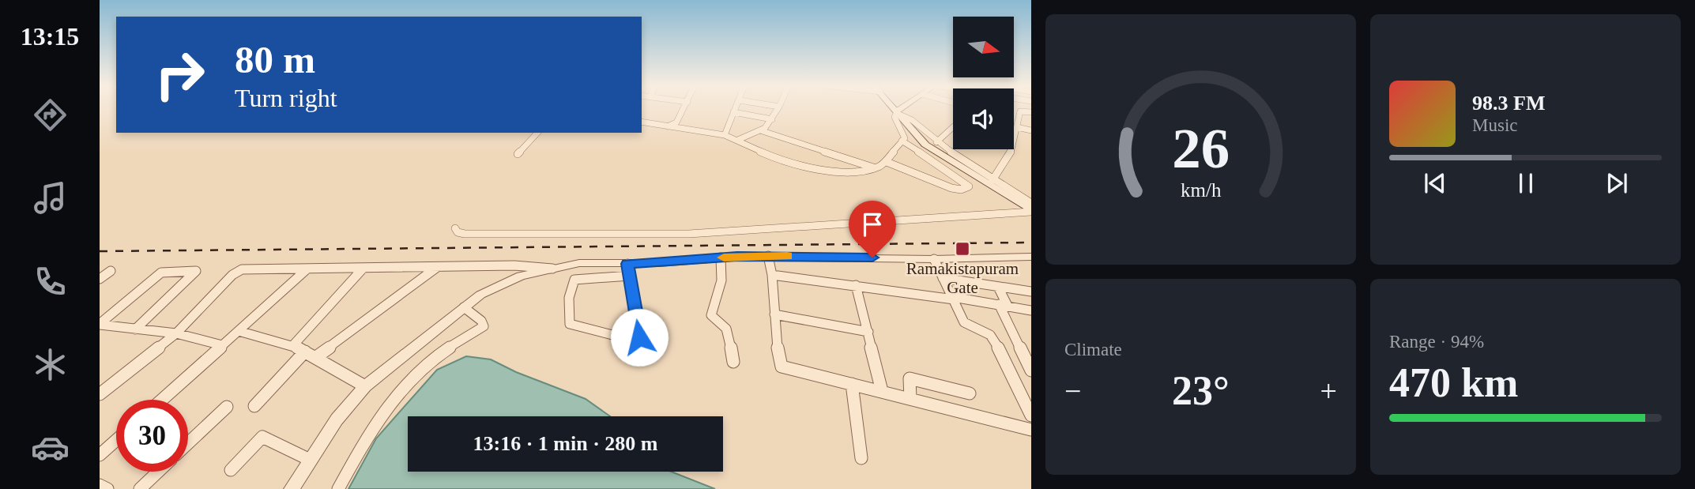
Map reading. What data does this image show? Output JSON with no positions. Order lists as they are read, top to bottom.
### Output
{
  "places": {
    "transit": ["Ramakistapuram Gate"]
  },
  "north": "right",
  "page": {
    "tabs": "13:15",
    "turn": ["80 m", "Turn right"],
    "song": ["98.3 FM", "Music"],
    "tile": [
      "Climate",
      ["Range · 94%", "470 km"]
    ],
    "heat": ["−", "23°", "+"],
    "limit": "30",
    "trip": "13:16 · 1 min · 280 m",
    "gauge": ["26", "km/h"]
  }
}
